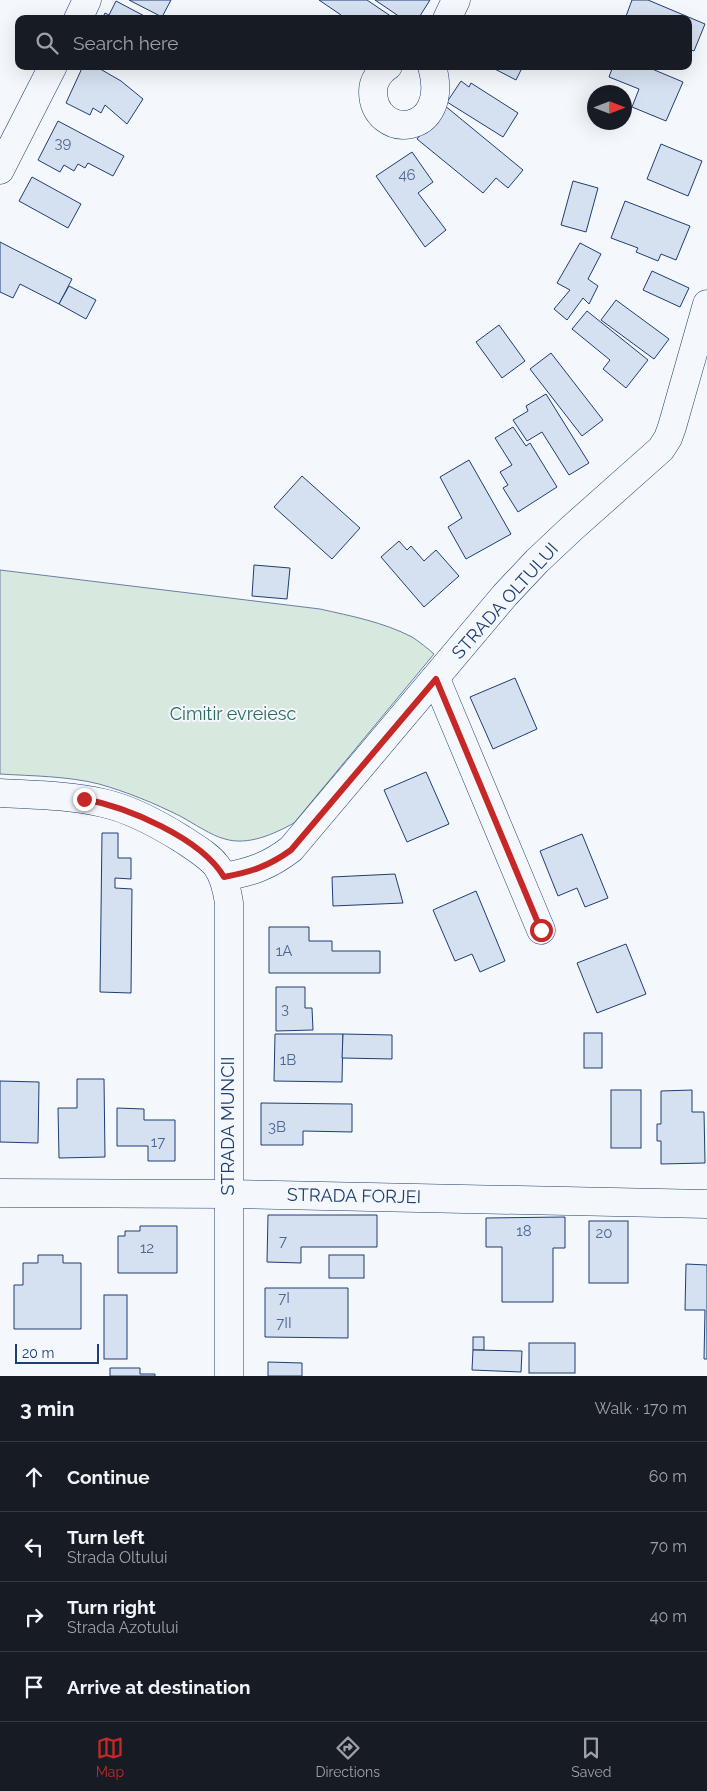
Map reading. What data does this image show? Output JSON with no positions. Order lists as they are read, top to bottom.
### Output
{
  "streets": {
    "street": ["STRADA OLTULUI", "STRADA MUNCII", "STRADA FORJEI"]
  },
  "crossings": [
    ["STRADA OLTULUI", "STRADA MUNCII"],
    ["STRADA MUNCII", "STRADA FORJEI"]
  ],
  "parks": ["Cimitir evreiesc"],
  "house_numbers": [
    "39",
    "46",
    "1A",
    "3",
    "1B",
    "3B",
    "17",
    "18",
    "20",
    "7",
    "12",
    "7I",
    "7II"
  ],
  "scale_bar": "20 m",
  "north": "right",
  "page": {
    "search": "Search here",
    "scale": "20 m",
    "heading": ["3 min", "Walk · 170 m"],
    "list": [
      ["Continue", "60 m"],
      ["Turn left", "Strada Oltului", "70 m"],
      ["Turn right", "Strada Azotului", "40 m"],
      "Arrive at destination"
    ],
    "nav": ["Map", "Directions", "Saved"]
  }
}
